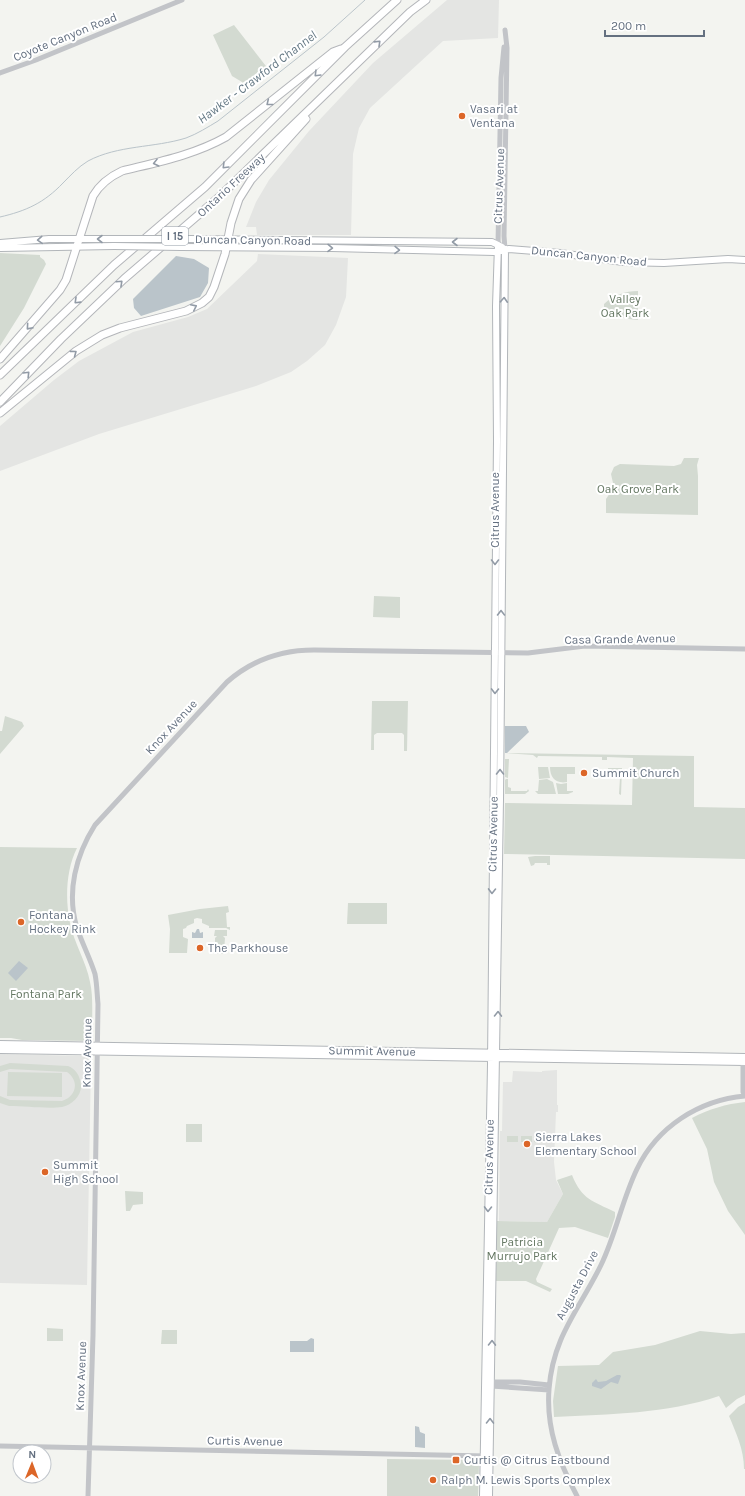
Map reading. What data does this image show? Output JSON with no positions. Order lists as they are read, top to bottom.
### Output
{
  "streets": {
    "highway": ["Ontario Freeway", "I 15"],
    "main road": ["Citrus Avenue", "Duncan Canyon Road", "Summit Avenue"],
    "street": [
      "Coyote Canyon Road",
      "Casa Grande Avenue",
      "Knox Avenue",
      "Augusta Drive",
      "Curtis Avenue"
    ]
  },
  "crossings": [
    ["Citrus Avenue", "Duncan Canyon Road"],
    ["Citrus Avenue", "Casa Grande Avenue"],
    ["Citrus Avenue", "Knox Avenue"],
    ["Citrus Avenue", "Summit Avenue"],
    ["Citrus Avenue", "Curtis Avenue"],
    ["Casa Grande Avenue", "Knox Avenue"],
    ["Knox Avenue", "Summit Avenue"],
    ["Knox Avenue", "Curtis Avenue"]
  ],
  "water": ["Hawker - Crawford Channel"],
  "parks": [
    "Valley Oak Park",
    "Oak Grove Park",
    "Fontana Park",
    "Patricia Murrujo Park"
  ],
  "places": {
    "other": [
      "Vasari at Ventana",
      "Summit Church",
      "Fontana Hockey Rink",
      "The Parkhouse",
      "Sierra Lakes Elementary School",
      "Summit High School",
      "Ralph M. Lewis Sports Complex"
    ],
    "transit": ["Curtis @ Citrus Eastbound"]
  },
  "scale_bar": "200 m",
  "north": "top"
}
